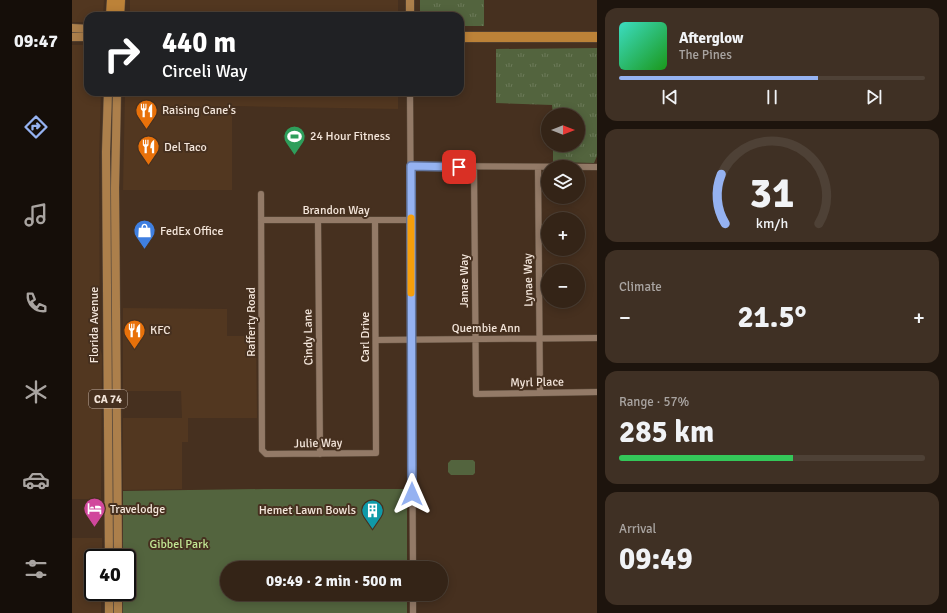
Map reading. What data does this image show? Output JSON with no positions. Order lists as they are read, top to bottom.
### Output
{
  "streets": {
    "main road": ["Florida Avenue", "CA 74"],
    "street": [
      "Brandon Way",
      "Lynae Way",
      "Janae Way",
      "Rafferty Road",
      "Quembie Ann",
      "Cindy Lane",
      "Carl Drive",
      "Myrl Place",
      "Julie Way"
    ]
  },
  "crossings": [
    ["Brandon Way", "Rafferty Road"],
    ["Brandon Way", "Cindy Lane"],
    ["Brandon Way", "Carl Drive"],
    ["Lynae Way", "Quembie Ann"],
    ["Lynae Way", "Myrl Place"],
    ["Janae Way", "Quembie Ann"],
    ["Janae Way", "Myrl Place"],
    ["Rafferty Road", "Julie Way"],
    ["Quembie Ann", "Carl Drive"],
    ["Cindy Lane", "Julie Way"],
    ["Carl Drive", "Julie Way"]
  ],
  "parks": ["Gibbel Park"],
  "places": {
    "restaurant": ["Raising Cane's", "Del Taco", "KFC"],
    "sports": ["24 Hour Fitness"],
    "shop": ["FedEx Office"],
    "hotel": ["Travelodge"],
    "building": ["Hemet Lawn Bowls"]
  },
  "north": "right",
  "page": {
    "tabs": "09:47",
    "turn": ["440 m", "Circeli Way"],
    "song": ["Afterglow", "The Pines"],
    "map_buttons": ["+", "−"],
    "tile": [
      "Climate",
      ["Range · 57%", "285 km"],
      ["Arrival", "09:49"]
    ],
    "heat": ["−", "21.5°", "+"],
    "limit": "40",
    "trip": "09:49 · 2 min · 500 m",
    "gauge": ["31", "km/h"]
  }
}
